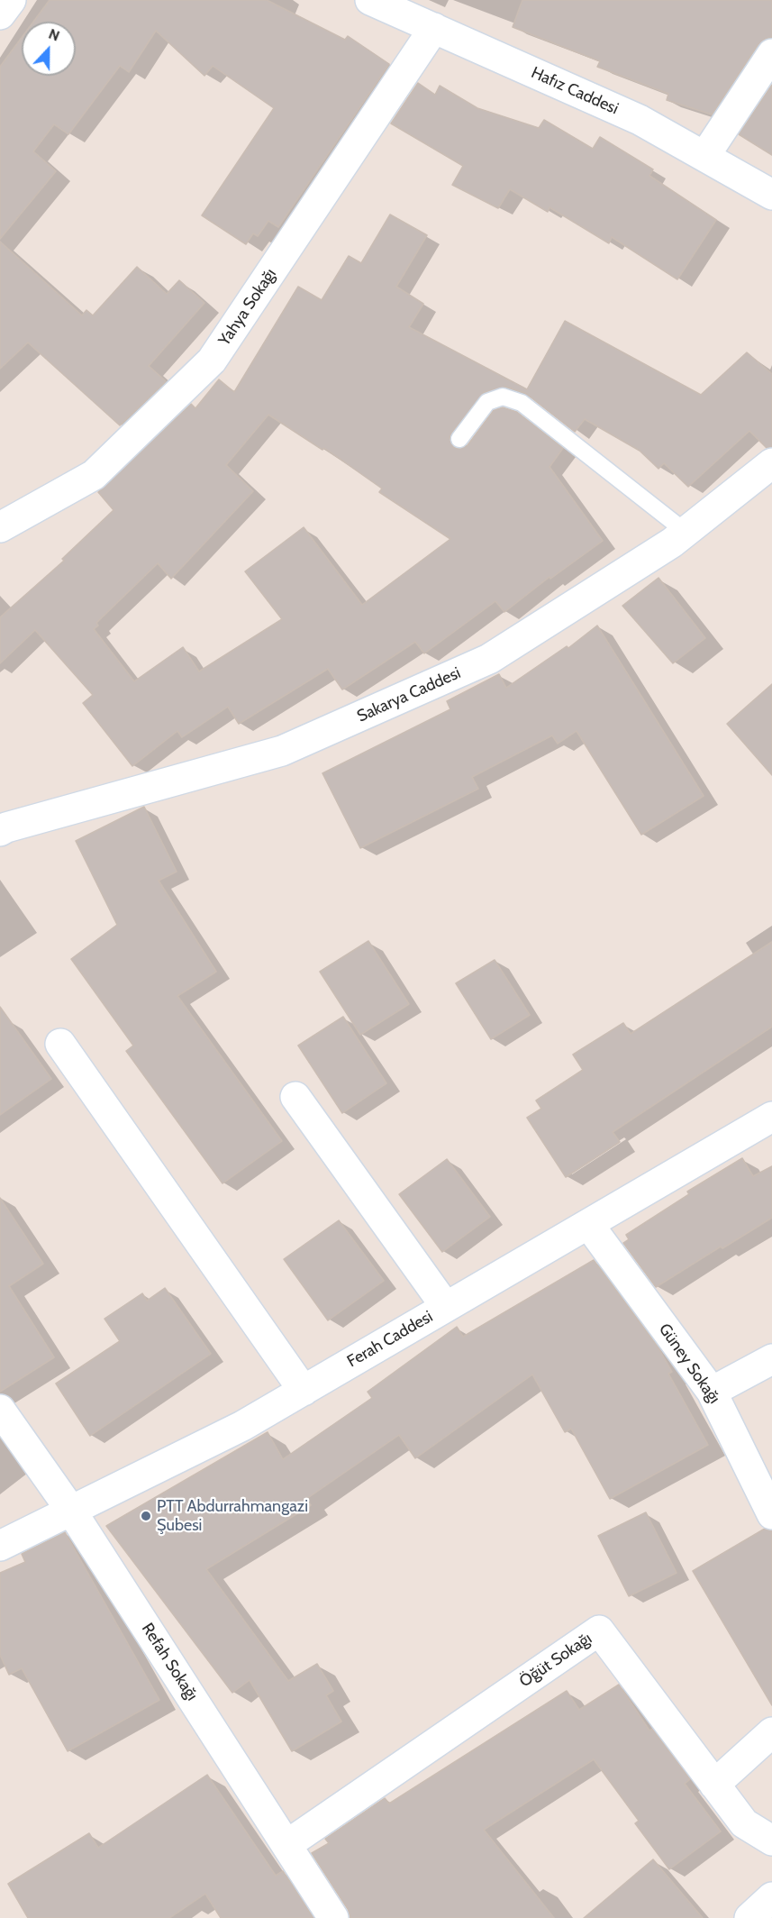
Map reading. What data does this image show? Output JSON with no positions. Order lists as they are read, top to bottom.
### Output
{
  "streets": {
    "street": [
      "Hafız Caddesi",
      "Yahya Sokağı",
      "Sakarya Caddesi",
      "Ferah Caddesi",
      "Güney Sokağı",
      "Öğüt Sokağı",
      "Refah Sokağı"
    ]
  },
  "crossings": [
    ["Hafız Caddesi", "Yahya Sokağı"],
    ["Ferah Caddesi", "Güney Sokağı"],
    ["Ferah Caddesi", "Refah Sokağı"],
    ["Öğüt Sokağı", "Refah Sokağı"]
  ],
  "places": ["PTT Abdurrahmangazi Şubesi"],
  "north": "top"
}
